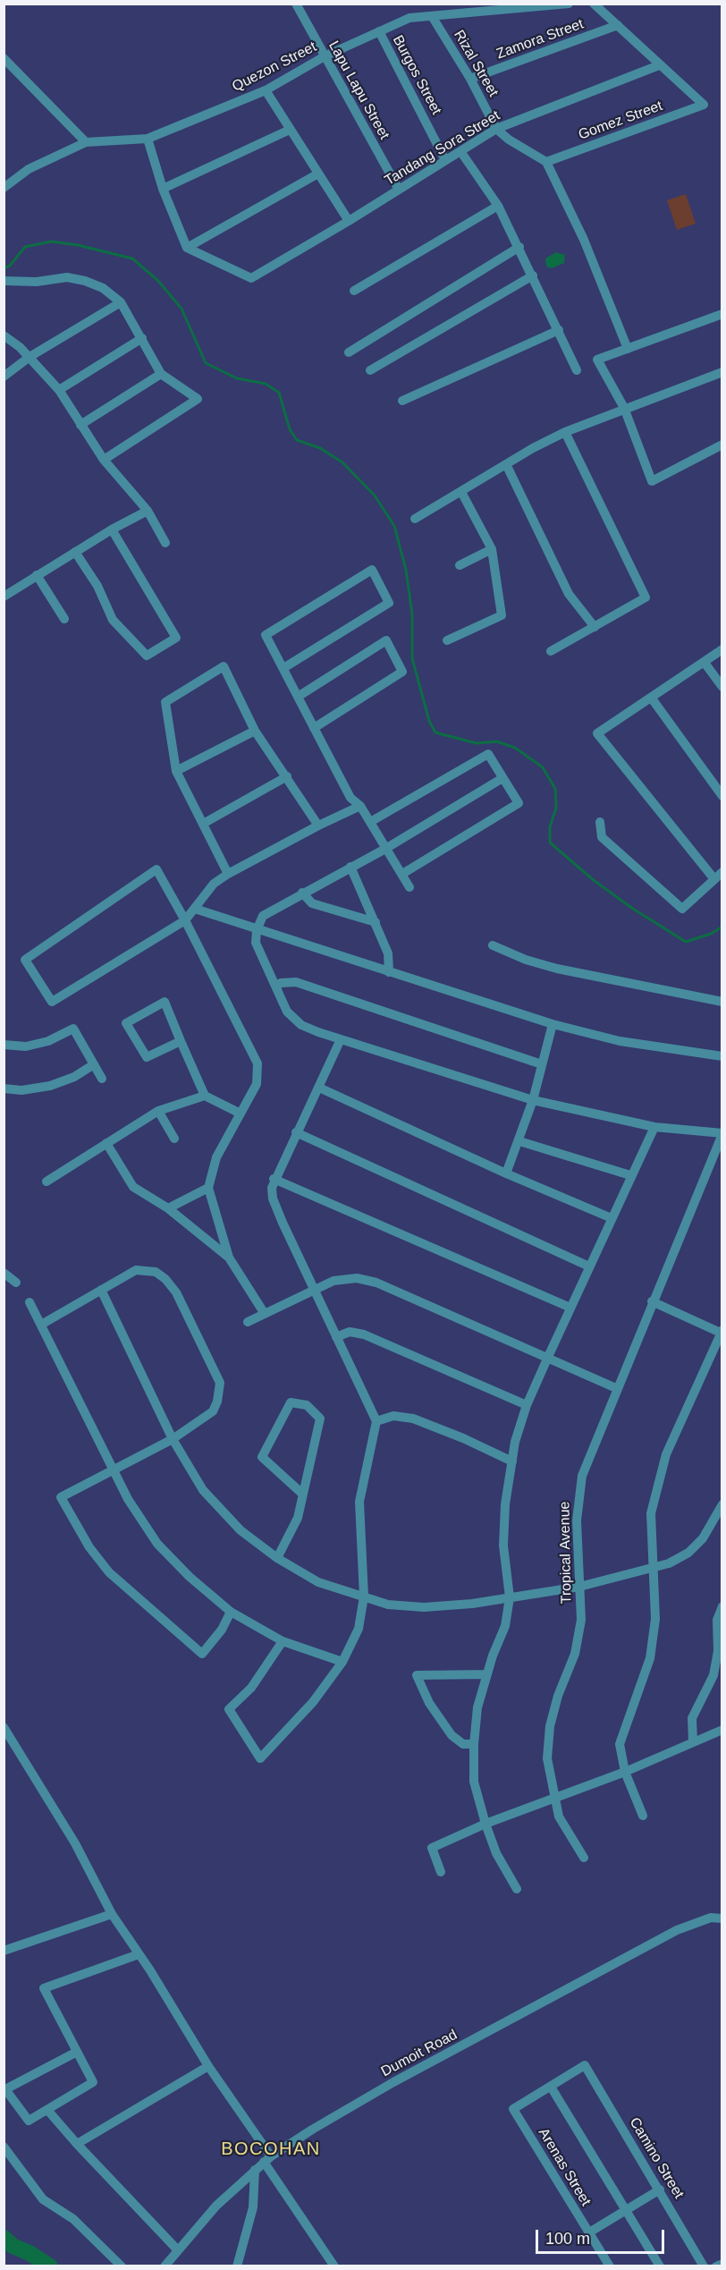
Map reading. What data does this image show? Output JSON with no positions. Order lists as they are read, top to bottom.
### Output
{
  "streets": {
    "street": [
      "Zamora Street",
      "Rizal Street",
      "Quezon Street",
      "Burgos Street",
      "Lapu Lapu Street",
      "Gomez Street",
      "Tandang Sora Street",
      "Tropical Avenue",
      "Dumoit Road",
      "Camino Street",
      "Arenas Street"
    ]
  },
  "crossings": [
    ["Zamora Street", "Rizal Street"],
    ["Rizal Street", "Quezon Street"],
    ["Rizal Street", "Gomez Street"],
    ["Rizal Street", "Tandang Sora Street"],
    ["Quezon Street", "Burgos Street"],
    ["Quezon Street", "Lapu Lapu Street"],
    ["Burgos Street", "Tandang Sora Street"],
    ["Lapu Lapu Street", "Tandang Sora Street"],
    ["Gomez Street", "Tandang Sora Street"],
    ["Camino Street", "Arenas Street"]
  ],
  "districts": ["BOCOHAN"],
  "scale_bar": "100 m"
}
